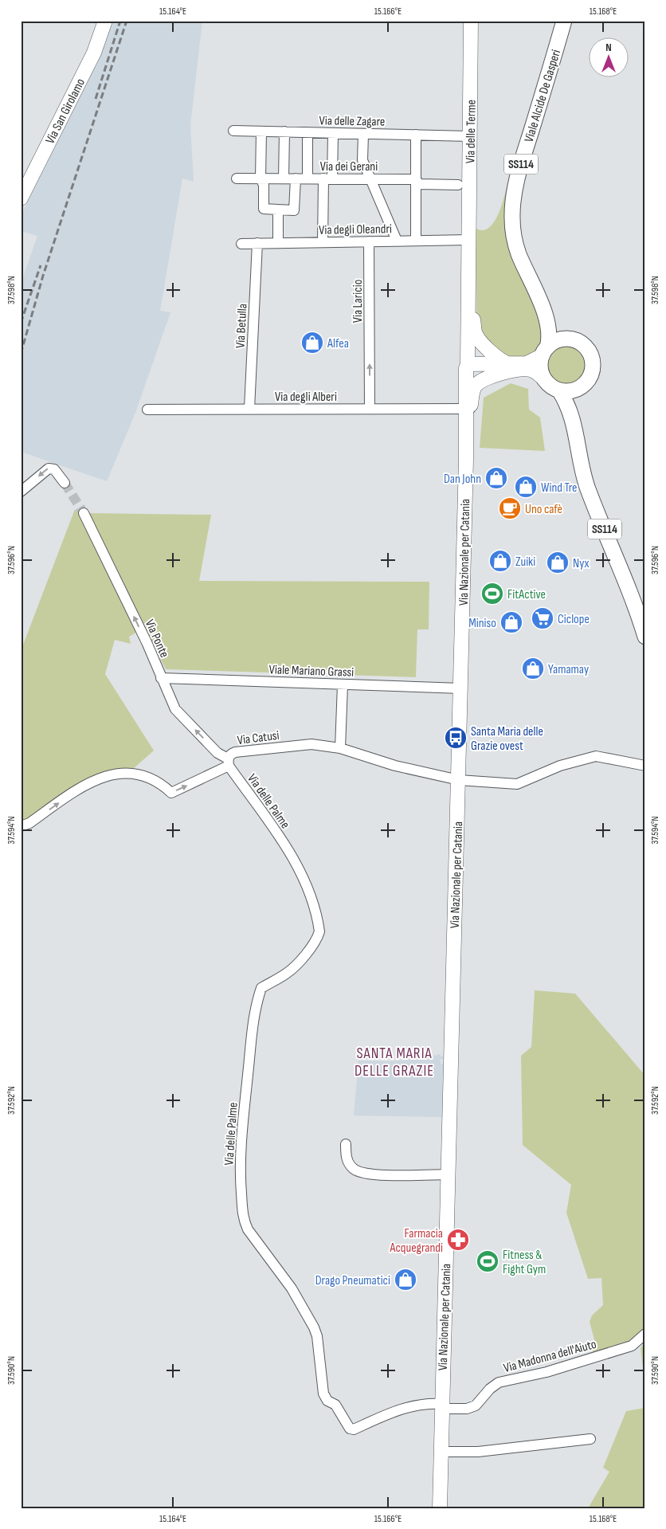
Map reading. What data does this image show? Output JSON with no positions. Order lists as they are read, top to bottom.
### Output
{
  "streets": {
    "main road": [
      "Viale Alcide De Gasperi",
      "Via San Girolamo",
      "Via delle Terme",
      "SS114",
      "Via Nazionale per Catania"
    ],
    "street": [
      "Via delle Zagare",
      "Via dei Gerani",
      "Via degli Oleandri",
      "Via Laricio",
      "Via Betulla",
      "Via degli Alberi",
      "Via Ponte",
      "Viale Mariano Grassi",
      "Via Catusi",
      "Via delle Palme",
      "Via Madonna dell'Aiuto"
    ]
  },
  "crossings": [
    ["Via delle Zagare", "Via delle Terme"],
    ["Via delle Terme", "Via degli Oleandri"],
    ["Via delle Terme", "Via Nazionale per Catania"],
    ["Via degli Oleandri", "Via Laricio"],
    ["Via degli Oleandri", "Via Betulla"],
    ["Via degli Oleandri", "Via Nazionale per Catania"],
    ["Via Laricio", "Via degli Alberi"],
    ["Via Betulla", "Via degli Alberi"],
    ["Via degli Alberi", "Via Nazionale per Catania"],
    ["Via Nazionale per Catania", "Viale Mariano Grassi"],
    ["Via Nazionale per Catania", "Via Catusi"],
    ["Via Nazionale per Catania", "Via delle Palme"],
    ["Via Nazionale per Catania", "Via Madonna dell'Aiuto"],
    ["Via Ponte", "Viale Mariano Grassi"],
    ["Via Ponte", "Via Catusi"],
    ["Via Ponte", "Via delle Palme"],
    ["Via Catusi", "Via delle Palme"],
    ["Via delle Palme", "Via Madonna dell'Aiuto"]
  ],
  "one_way": ["Via Laricio", "Via Ponte"],
  "districts": ["SANTA MARIA DELLE GRAZIE"],
  "places": {
    "shop": [
      "Alfea",
      "Dan John",
      "Wind Tre",
      "Zuiki",
      "Nyx",
      "Miniso",
      "Yamamay",
      "Drago Pneumatici"
    ],
    "cafe": ["Uno cafè"],
    "sports": ["FitActive", "Fitness & Fight Gym"],
    "supermarket": ["Ciclope"],
    "bus stop": ["Santa Maria delle Grazie ovest"],
    "pharmacy": ["Farmacia Acquegrandi"]
  },
  "north": "top",
  "coordinates": [
    "15.164°E",
    "15.166°E",
    "15.168°E",
    "37.598°N",
    "37.596°N",
    "37.594°N",
    "37.592°N",
    "37.590°N"
  ]
}
